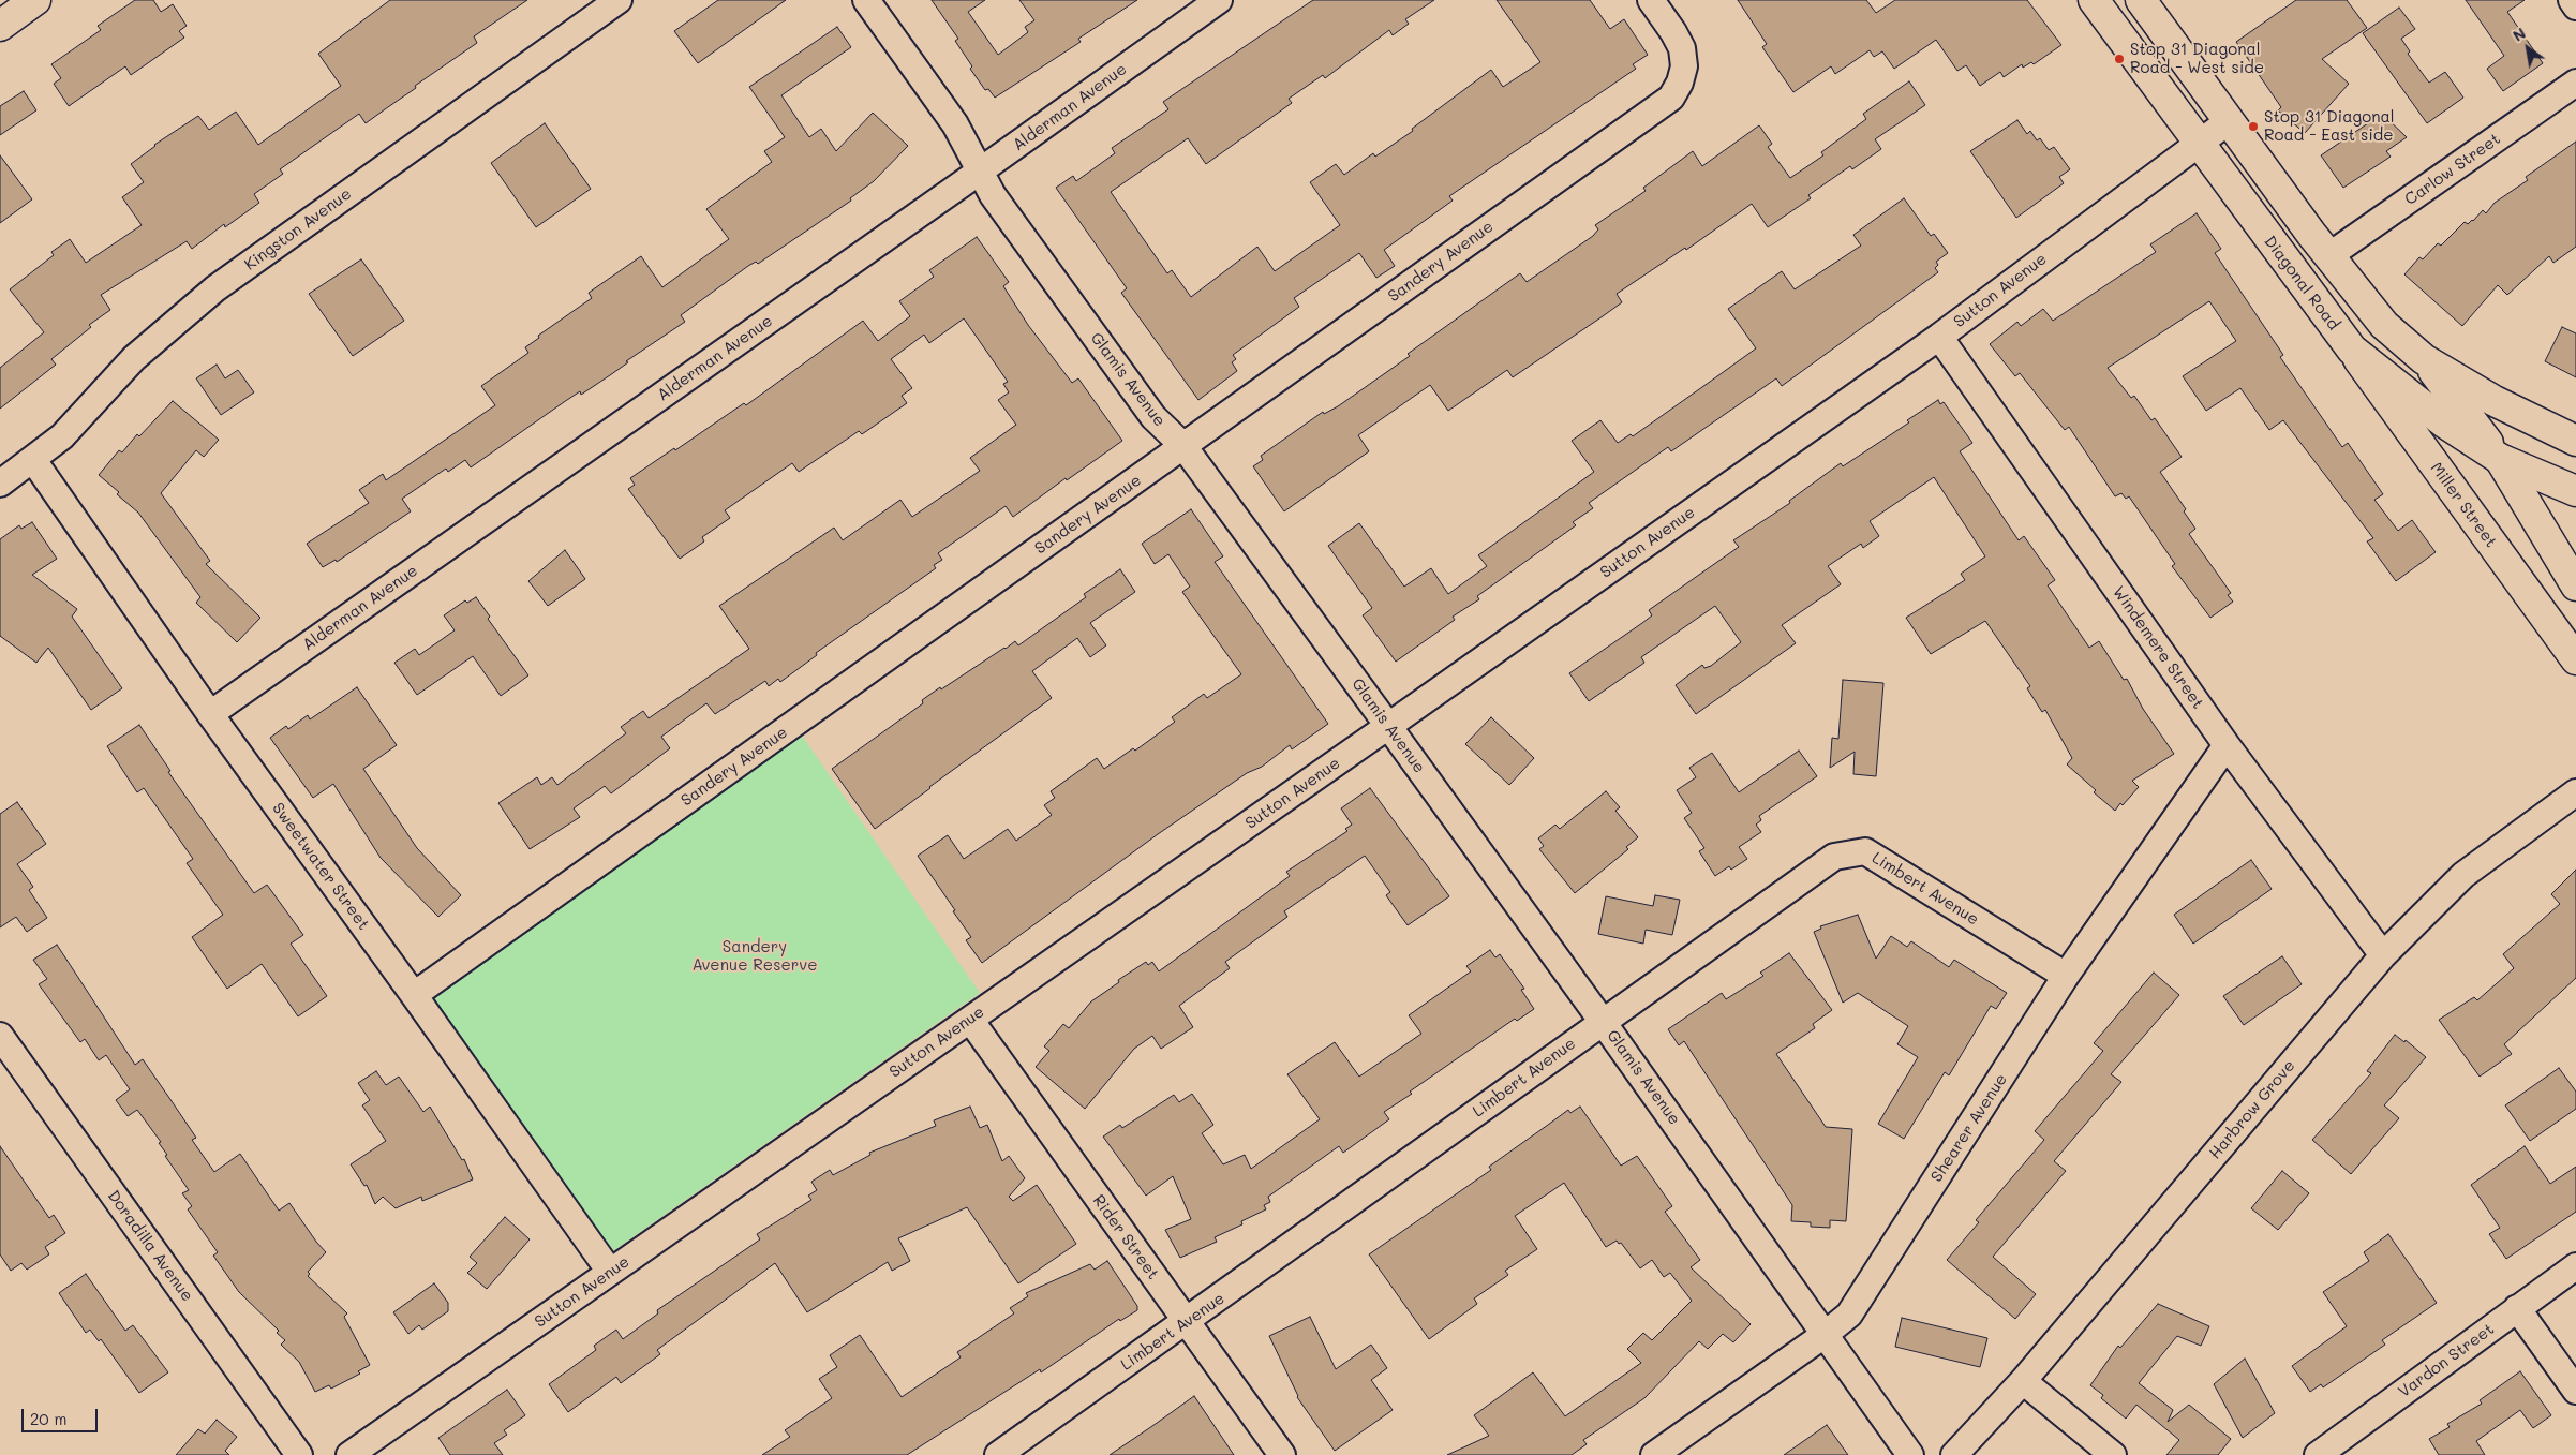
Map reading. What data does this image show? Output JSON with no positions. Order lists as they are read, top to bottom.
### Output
{
  "streets": {
    "main road": ["Diagonal Road", "Miller Street"],
    "street": [
      "Alderman Avenue",
      "Carlow Street",
      "Kingston Avenue",
      "Sandery Avenue",
      "Sutton Avenue",
      "Glamis Avenue",
      "Windemere Street",
      "Sweetwater Street",
      "Limbert Avenue",
      "Harbrow Grove",
      "Shearer Avenue",
      "Rider Street",
      "Doradilla Avenue",
      "Vardon Street"
    ]
  },
  "crossings": [
    ["Alderman Avenue", "Glamis Avenue"],
    ["Alderman Avenue", "Sweetwater Street"],
    ["Kingston Avenue", "Sweetwater Street"],
    ["Sandery Avenue", "Glamis Avenue"],
    ["Sandery Avenue", "Sweetwater Street"],
    ["Diagonal Road", "Sutton Avenue"],
    ["Diagonal Road", "Miller Street"],
    ["Sutton Avenue", "Glamis Avenue"],
    ["Sutton Avenue", "Windemere Street"],
    ["Sutton Avenue", "Sweetwater Street"],
    ["Sutton Avenue", "Rider Street"],
    ["Glamis Avenue", "Limbert Avenue"],
    ["Glamis Avenue", "Shearer Avenue"],
    ["Windemere Street", "Harbrow Grove"],
    ["Windemere Street", "Shearer Avenue"],
    ["Limbert Avenue", "Shearer Avenue"],
    ["Limbert Avenue", "Rider Street"]
  ],
  "parks": ["Sandery Avenue Reserve"],
  "places": ["Stop 31 Diagonal Road - West side", "Stop 31 Diagonal Road - East side"],
  "scale_bar": "20 m",
  "north": "top left"
}
